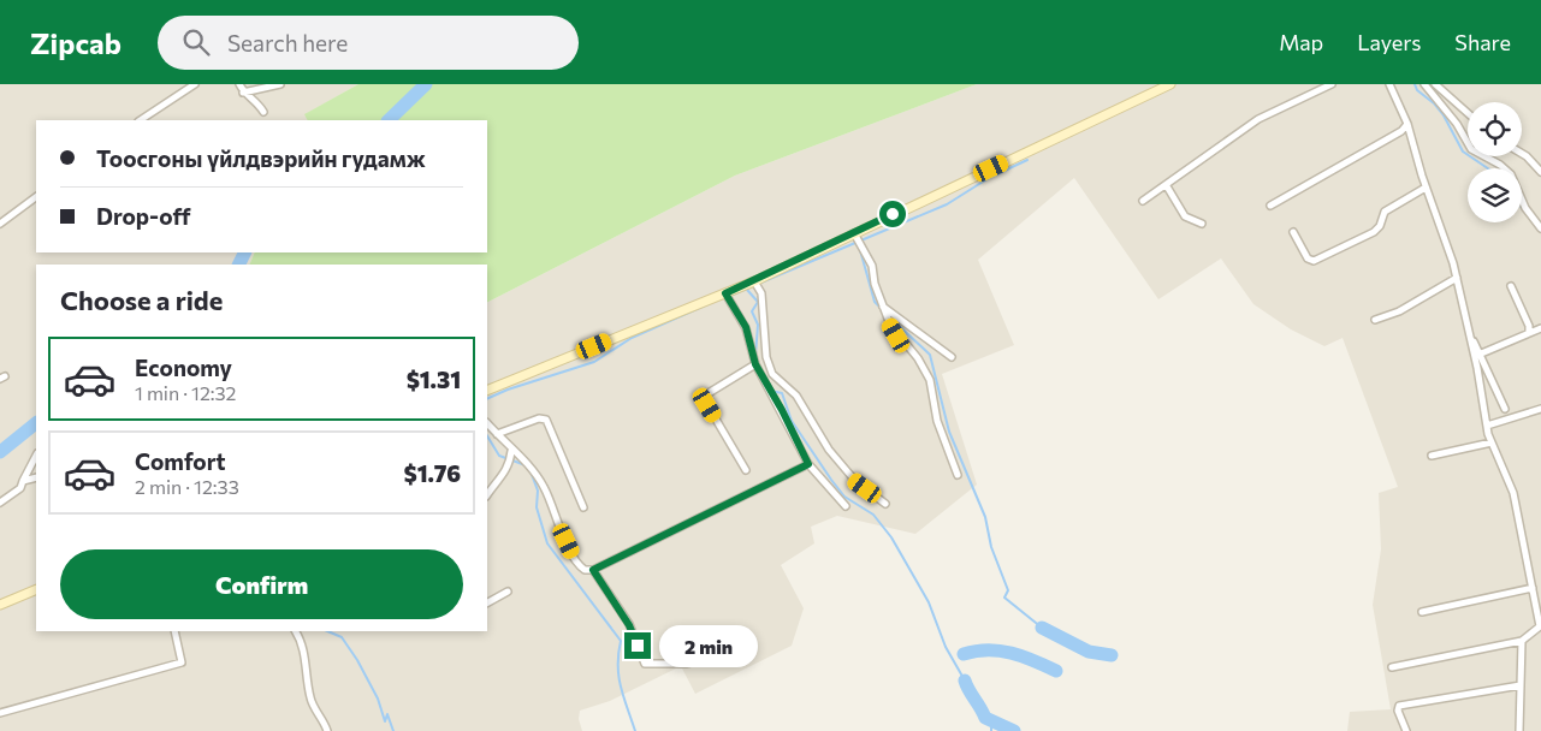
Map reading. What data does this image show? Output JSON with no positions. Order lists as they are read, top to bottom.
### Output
{
  "page": {
    "header": "Zipcab",
    "search": "Search here",
    "nav": ["Map", "Layers", "Share"],
    "banner": ["Тоосгоны үйлдвэрийн гудамж", "Drop-off"],
    "heading": "Choose a ride",
    "list": [
      {
        "name": "Economy",
        "note": "1 min · 12:32",
        "value": "$1.31"
      },
      {
        "name": "Comfort",
        "note": "2 min · 12:33",
        "value": "$1.76"
      }
    ],
    "buttons": "Confirm",
    "bubble": "2 min"
  }
}
